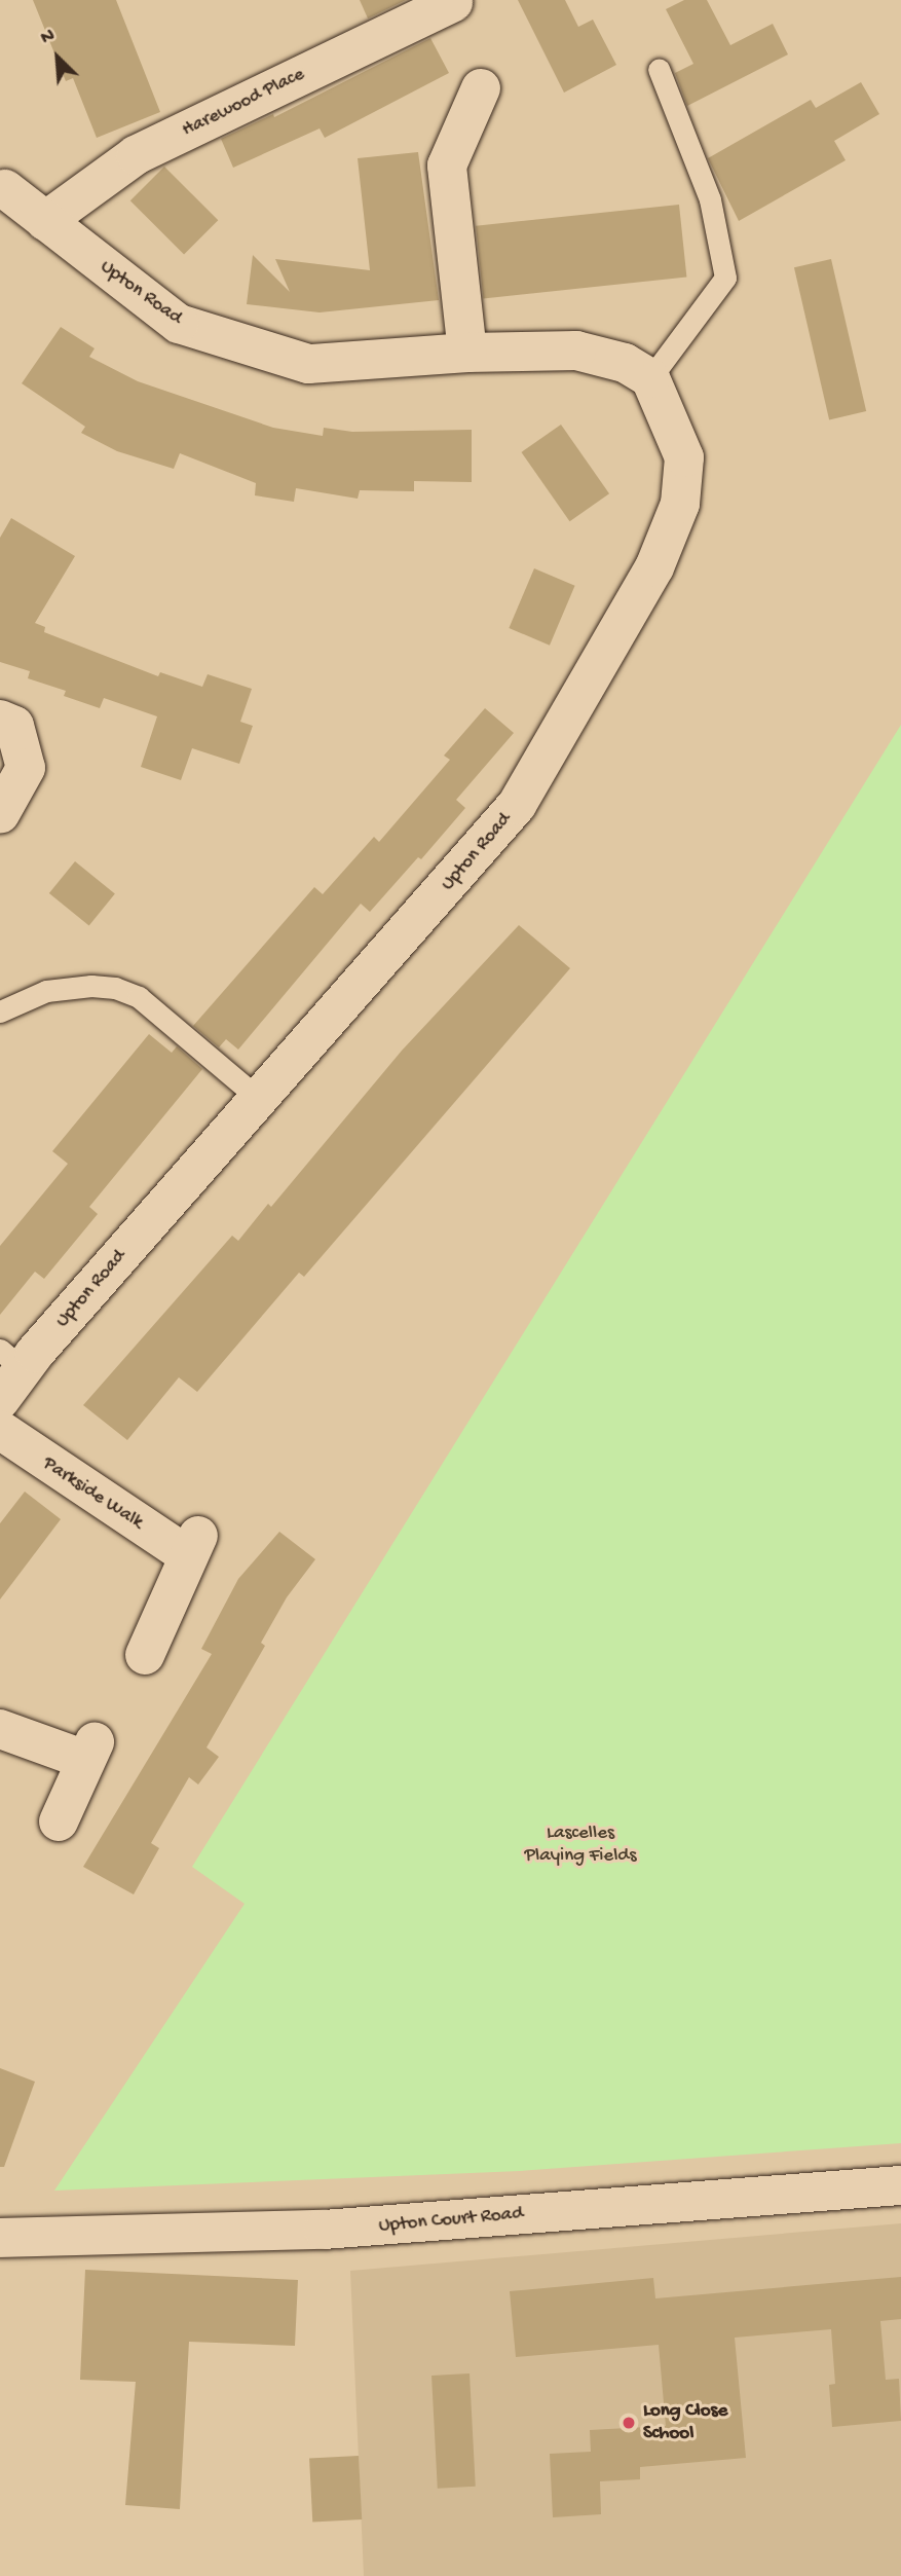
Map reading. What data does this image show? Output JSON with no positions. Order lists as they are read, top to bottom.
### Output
{
  "streets": {
    "street": [
      "Harewood Place",
      "Upton Road",
      "Parkside Walk",
      "Upton Court Road"
    ]
  },
  "crossings": [
    ["Harewood Place", "Upton Road"]
  ],
  "parks": ["Lascelles Playing Fields"],
  "places": ["Long Close School"],
  "north": "top left"
}
